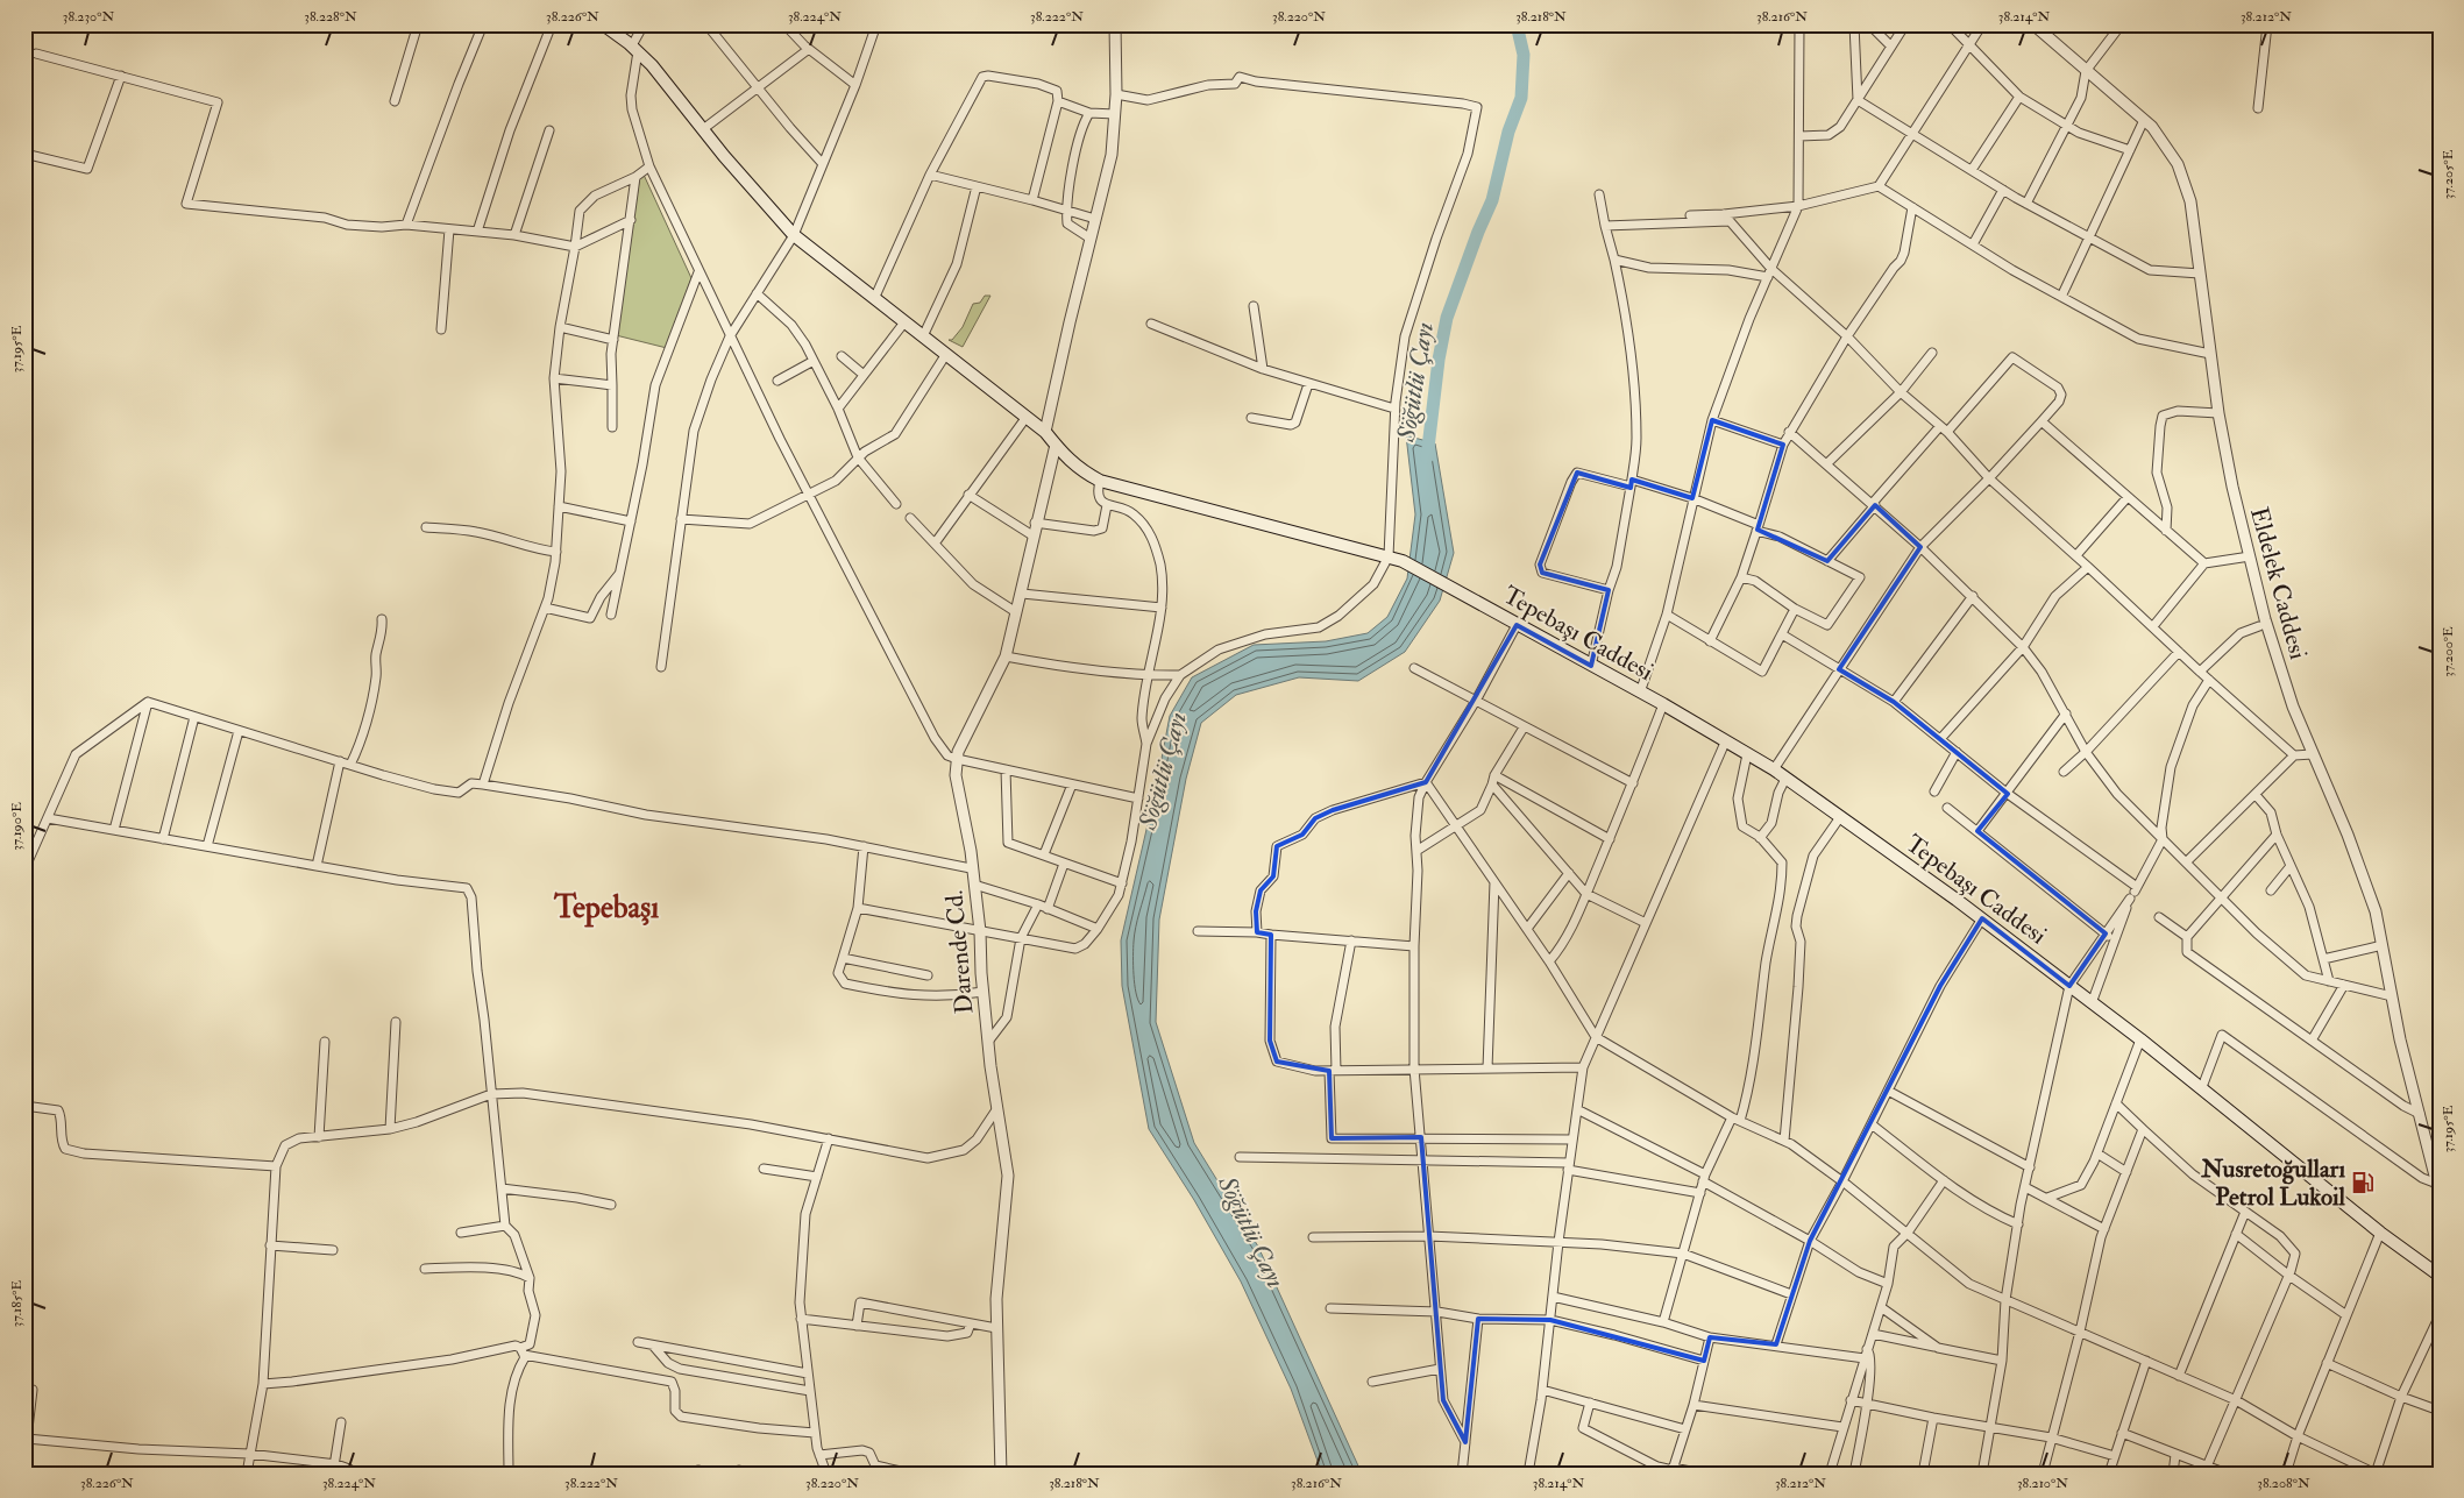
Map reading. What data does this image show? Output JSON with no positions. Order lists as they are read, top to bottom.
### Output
{
  "streets": {
    "main road": ["Tepebaşı Caddesi"],
    "street": ["Eldelek Caddesi", "Darende Cd."]
  },
  "crossings": [
    ["Tepebaşı Caddesi", "Darende Cd."]
  ],
  "districts": ["Tepebaşı"],
  "water": ["Söğütlü Çayı"],
  "places": {
    "fuel station": ["Nusretoğulları Petrol Lukoil"]
  },
  "coordinates": [
    "38.230°N",
    "38.228°N",
    "38.226°N",
    "38.224°N",
    "38.222°N",
    "38.220°N",
    "38.218°N",
    "38.216°N",
    "38.214°N",
    "38.212°N",
    "37.205°E",
    "37.195°E",
    "37.200°E",
    "37.190°E",
    "37.185°E",
    "38.210°N",
    "38.208°N"
  ]
}
